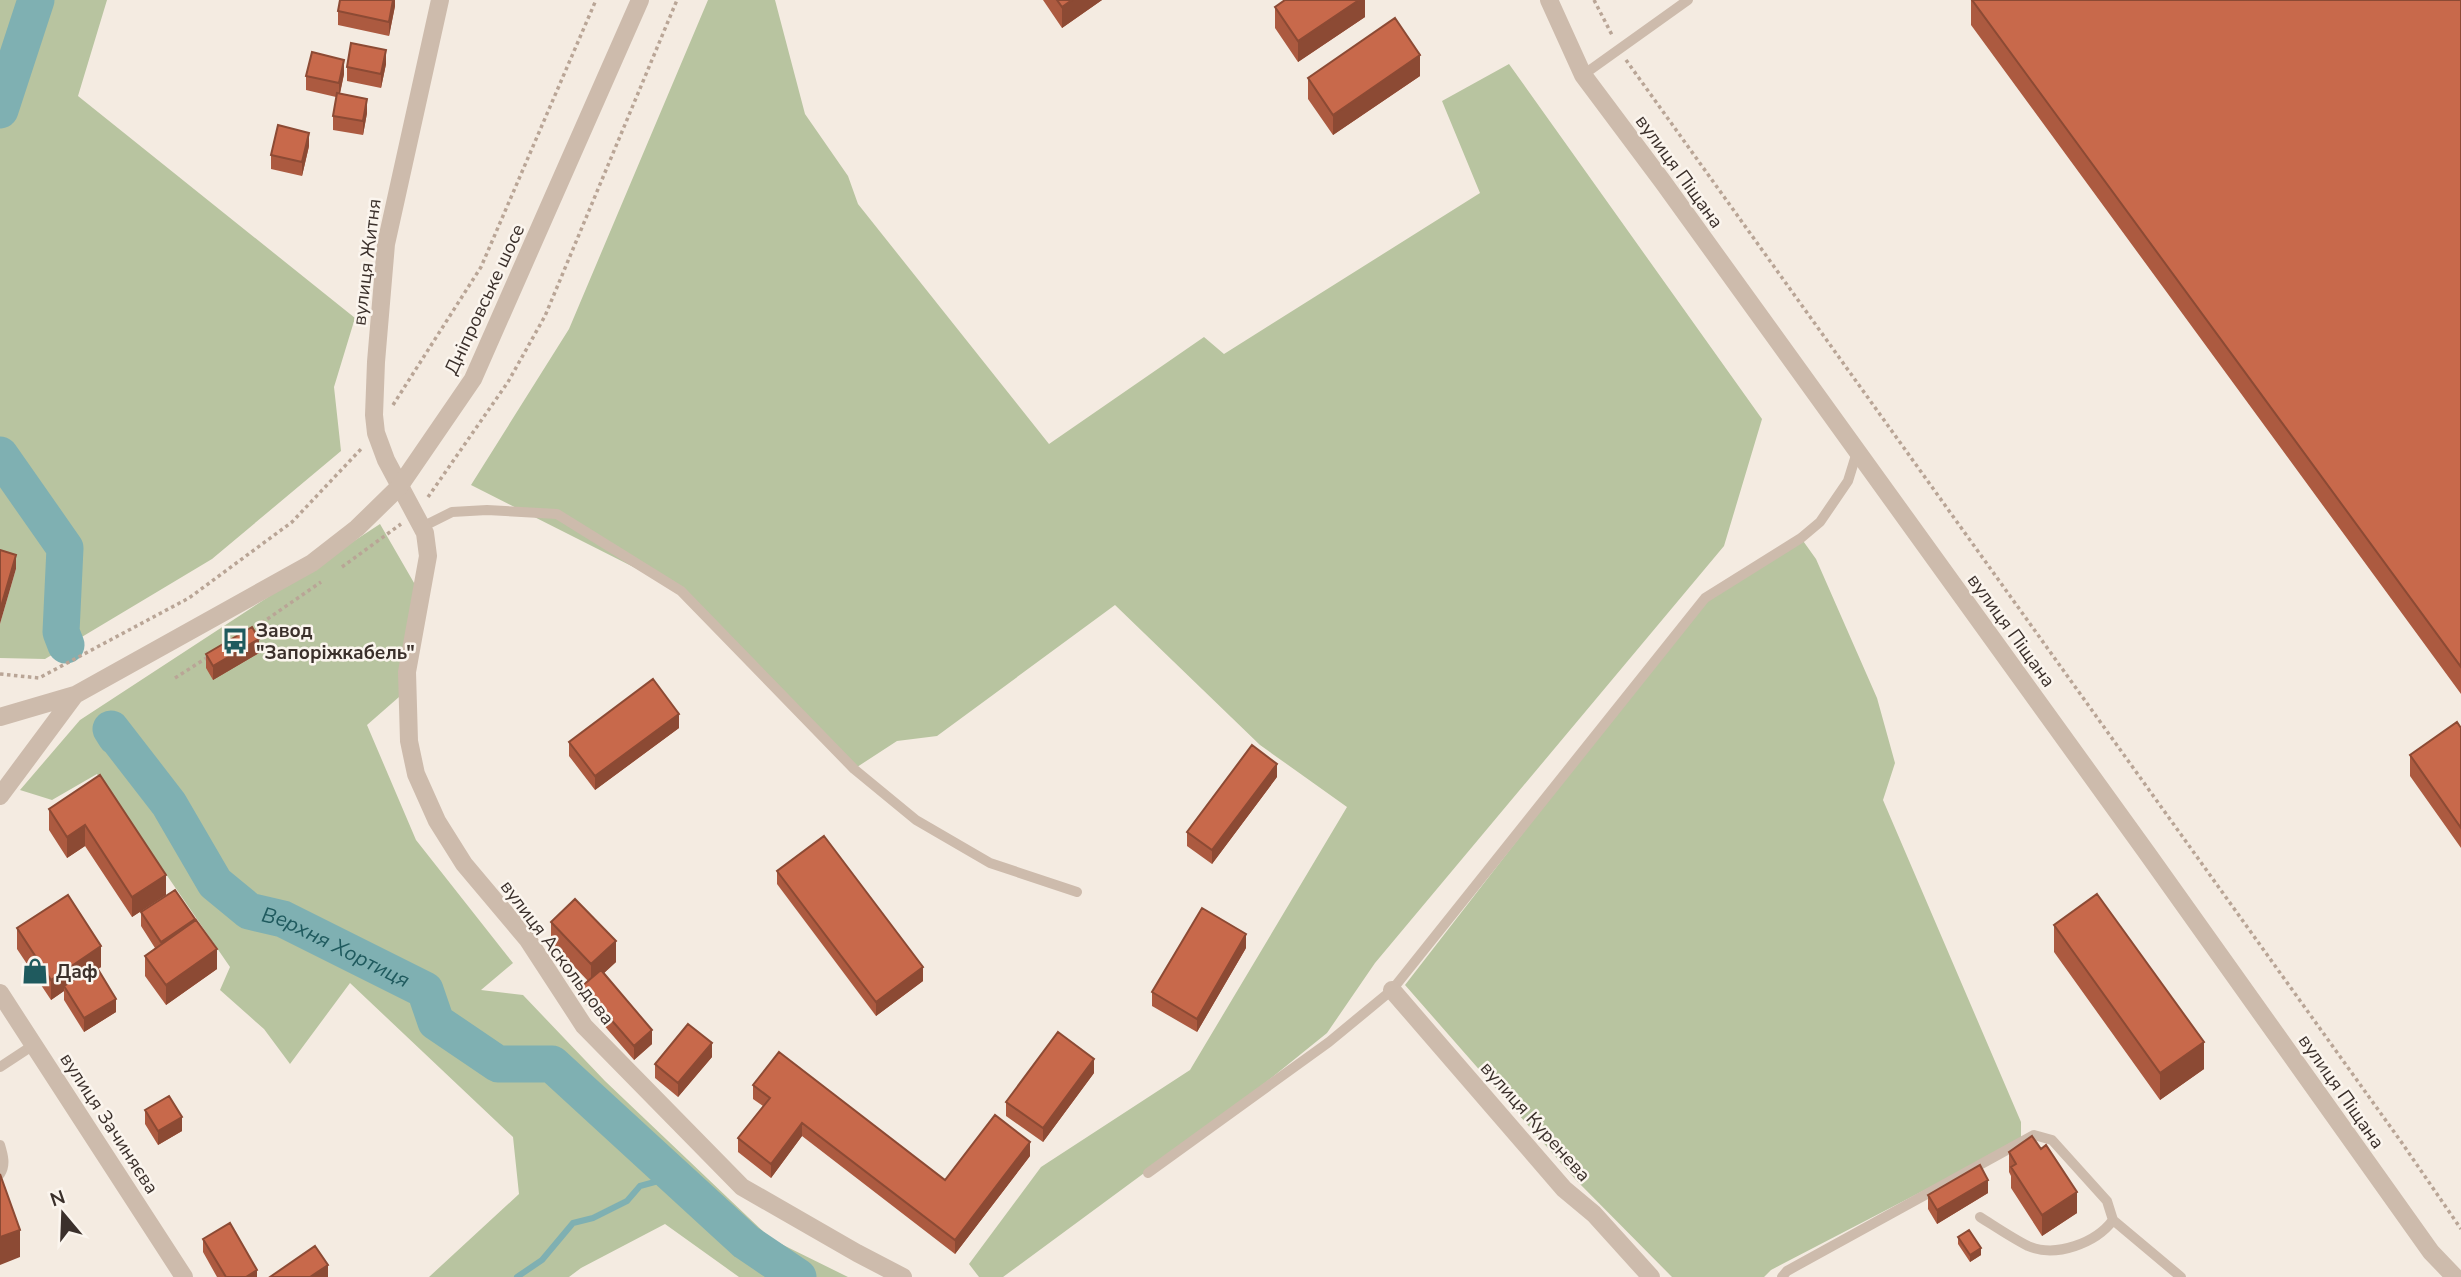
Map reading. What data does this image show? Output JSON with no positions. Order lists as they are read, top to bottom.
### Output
{
  "streets": {
    "street": [
      "вулиця Піщана",
      "вулиця Житня",
      "Дніпровське шосе",
      "вулиця Аскольдова",
      "вулиця Куренева",
      "вулиця Зачиняєва"
    ]
  },
  "crossings": [
    ["вулиця Житня", "Дніпровське шосе"],
    ["вулиця Житня", "вулиця Аскольдова"],
    ["Дніпровське шосе", "вулиця Аскольдова"]
  ],
  "water": ["Верхня Хортиця"],
  "places": {
    "bus stop": ["Завод \"Запоріжкабель\""],
    "shop": ["Даф"]
  },
  "north": "top"
}
